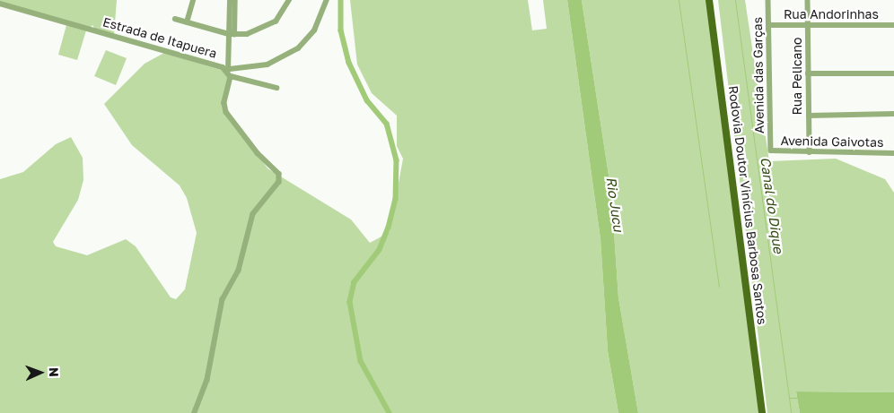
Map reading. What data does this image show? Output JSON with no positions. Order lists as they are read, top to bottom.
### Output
{
  "streets": {
    "main road": ["Rodovia Doutor Vinícius Barbosa Santos"],
    "street": [
      "Rua Andorinhas",
      "Estrada de Itapuera",
      "Avenida das Garças",
      "Rua Pelicano",
      "Avenida Gaivotas"
    ]
  },
  "crossings": [
    ["Rua Andorinhas", "Avenida das Garças"],
    ["Rua Andorinhas", "Rua Pelicano"],
    ["Avenida das Garças", "Avenida Gaivotas"],
    ["Rua Pelicano", "Avenida Gaivotas"]
  ],
  "water": ["Rio Jucu", "Canal do Dique"],
  "north": "right"
}
